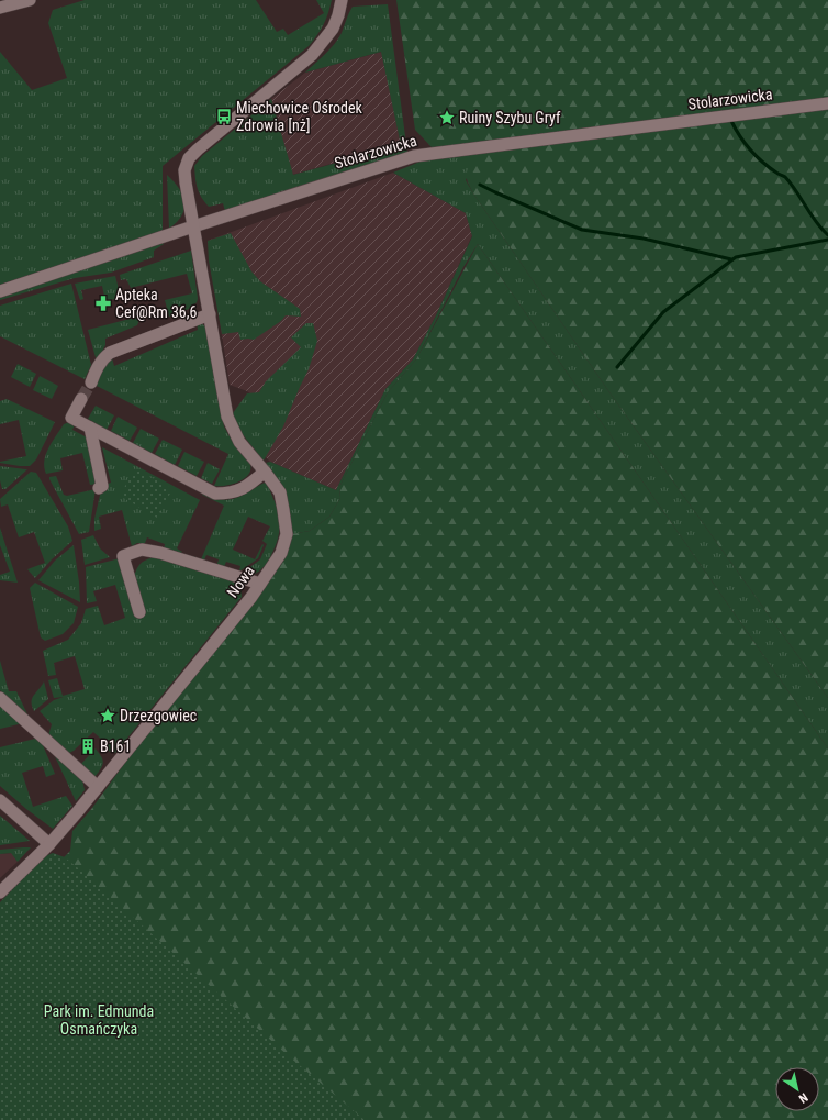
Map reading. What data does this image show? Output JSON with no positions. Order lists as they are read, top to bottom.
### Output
{
  "streets": {
    "street": ["Stolarzowicka", "Nowa"]
  },
  "crossings": [
    ["Stolarzowicka", "Nowa"]
  ],
  "parks": ["Park im. Edmunda Osmańczyka"],
  "places": {
    "bus stop": ["Miechowice Ośrodek Zdrowia [nż]"],
    "place": ["Ruiny Szybu Gryf", "Drzezgowiec"],
    "pharmacy": ["Apteka Cef@Rm 36,6"],
    "building": ["B161"]
  },
  "north": "bottom right"
}
